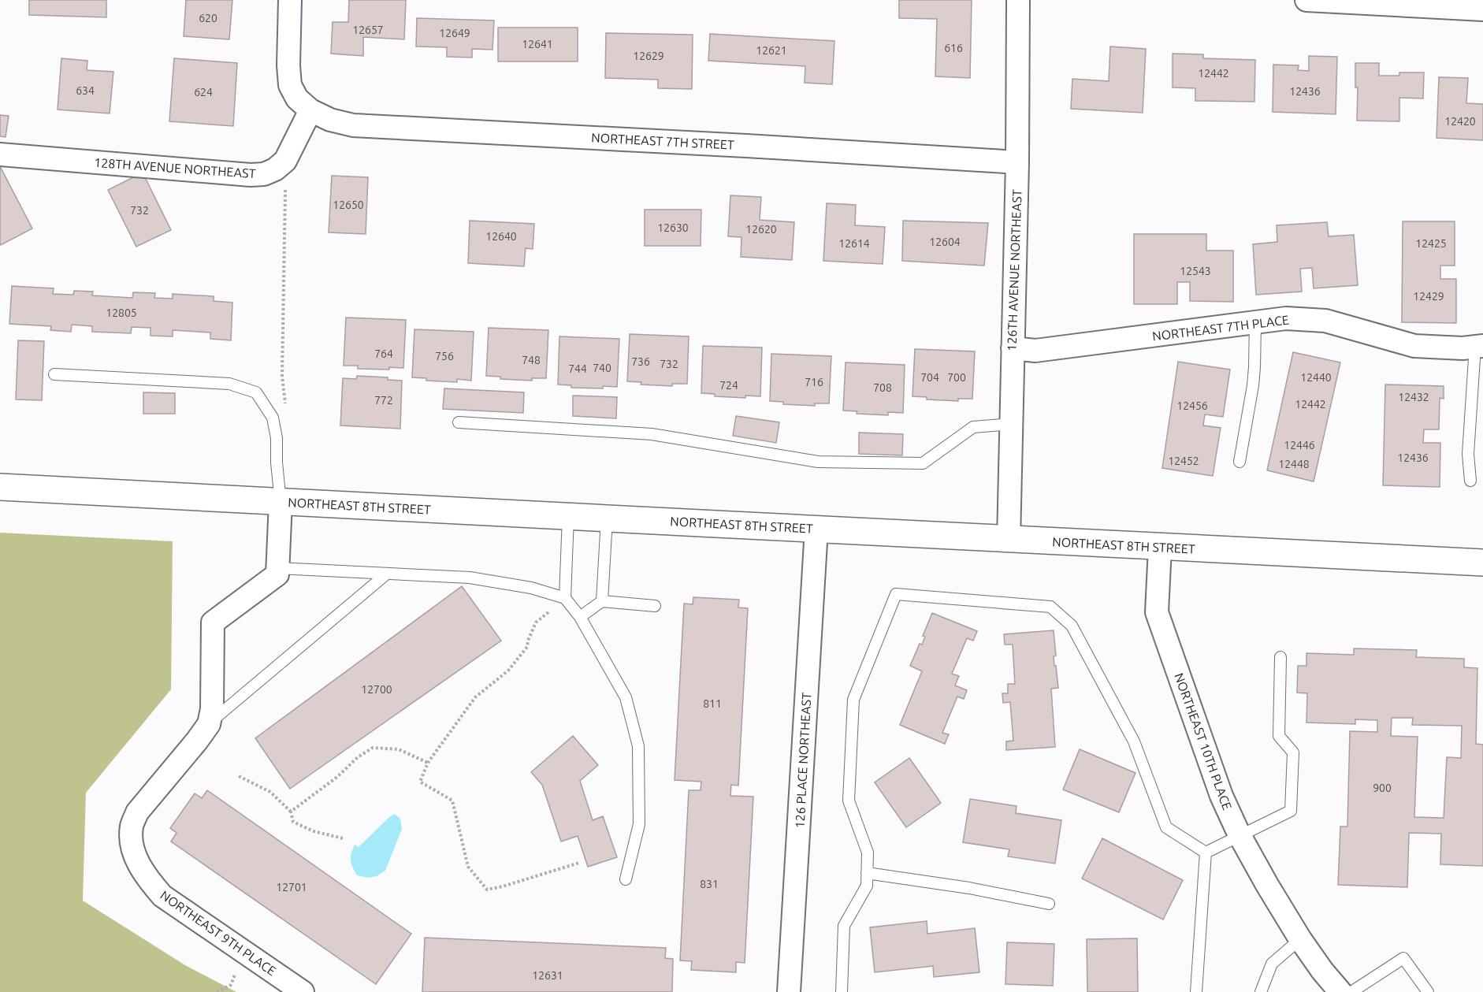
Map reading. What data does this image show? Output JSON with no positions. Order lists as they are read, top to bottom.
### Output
{
  "streets": {
    "main road": ["NORTHEAST 8TH STREET"],
    "street": [
      "NORTHEAST 7TH STREET",
      "128TH AVENUE NORTHEAST",
      "126TH AVENUE NORTHEAST",
      "NORTHEAST 7TH PLACE",
      "NORTHEAST 10TH PLACE",
      "126 PLACE NORTHEAST",
      "NORTHEAST 9TH PLACE"
    ]
  },
  "crossings": [
    ["NORTHEAST 7TH STREET", "126TH AVENUE NORTHEAST"],
    ["126TH AVENUE NORTHEAST", "NORTHEAST 7TH PLACE"],
    ["126TH AVENUE NORTHEAST", "NORTHEAST 8TH STREET"],
    ["NORTHEAST 8TH STREET", "NORTHEAST 10TH PLACE"],
    ["NORTHEAST 8TH STREET", "126 PLACE NORTHEAST"]
  ],
  "house_numbers": [
    "620",
    "12657",
    "12649",
    "12641",
    "616",
    "12621",
    "12629",
    "12442",
    "634",
    "12436",
    "624",
    "12420",
    "12650",
    "732",
    "12630",
    "12620",
    "12640",
    "12604",
    "12614",
    "12425",
    "12543",
    "12429",
    "12805",
    "764",
    "756",
    "748",
    "736",
    "732",
    "740",
    "744",
    "704",
    "700",
    "12440",
    "716",
    "724",
    "708",
    "12432",
    "772",
    "12442",
    "12456",
    "12446",
    "12436",
    "12452",
    "12448",
    "12700",
    "811",
    "900",
    "831",
    "12701",
    "12631"
  ]
}
